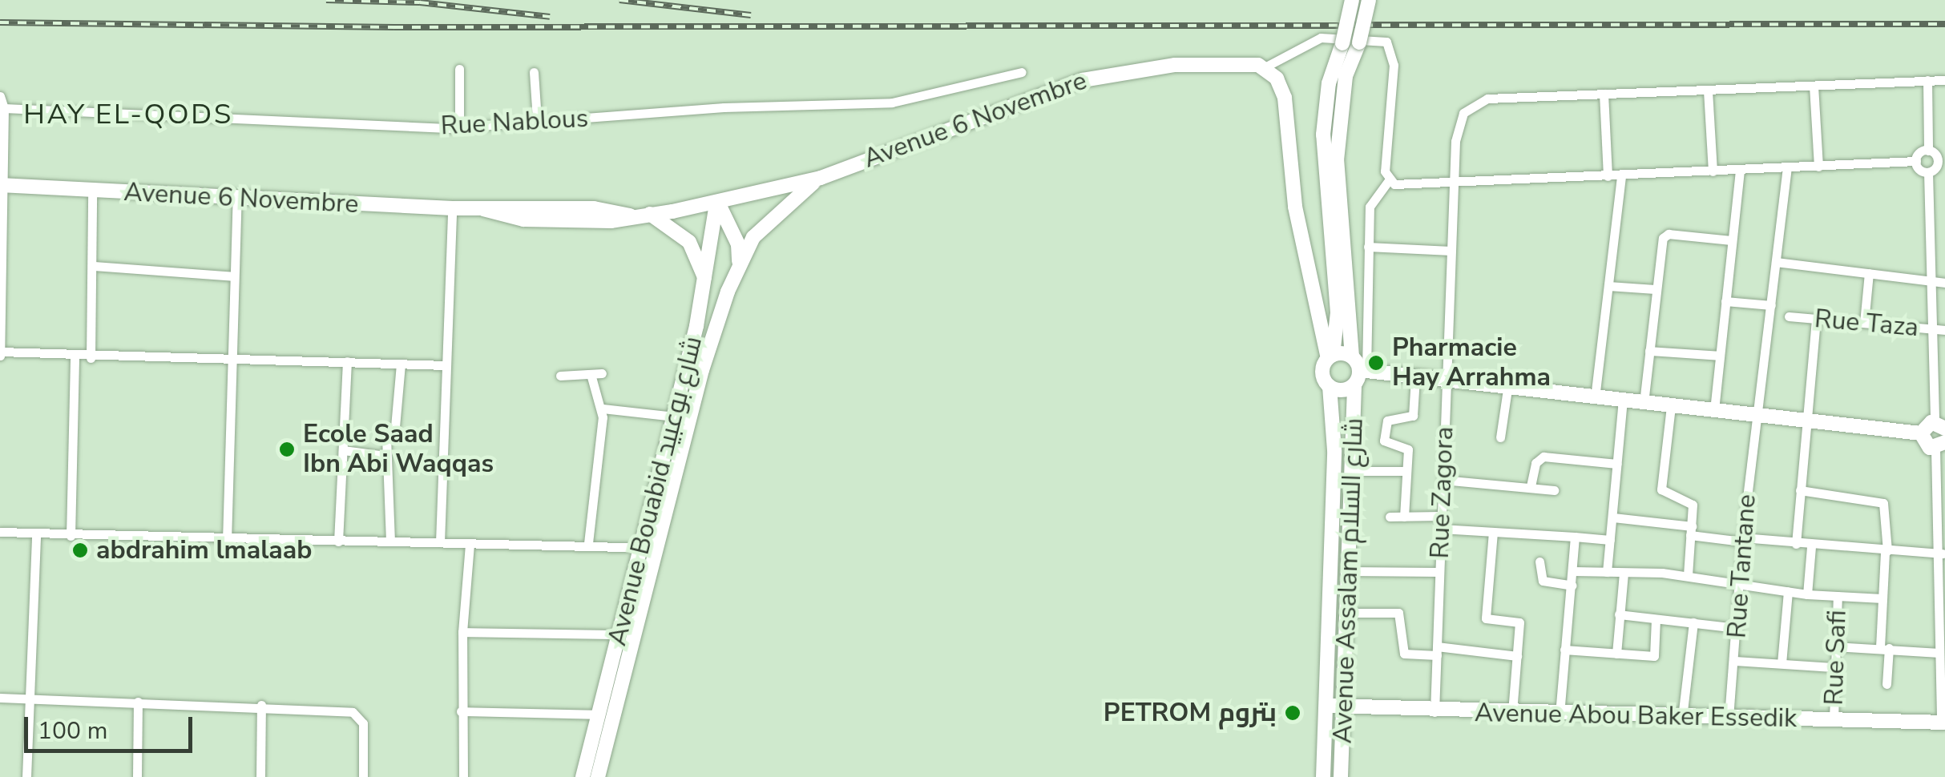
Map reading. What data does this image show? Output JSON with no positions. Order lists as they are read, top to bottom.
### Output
{
  "streets": {
    "street": [
      "Avenue 6 Novembre",
      "Rue Nablous",
      "Rue Taza",
      "Avenue Bouabid شارع بوعبيد",
      "Rue Zagora",
      "Rue Tantane",
      "Avenue Assalam شارع السلام",
      "Rue Safi",
      "Avenue Abou Baker Essedik"
    ]
  },
  "crossings": [
    ["Avenue 6 Novembre", "Avenue Bouabid شارع بوعبيد"],
    ["Rue Zagora", "Avenue Abou Baker Essedik"],
    ["Rue Tantane", "Avenue Abou Baker Essedik"],
    ["Avenue Assalam شارع السلام", "Avenue Abou Baker Essedik"],
    ["Rue Safi", "Avenue Abou Baker Essedik"]
  ],
  "districts": ["HAY EL-QODS"],
  "places": [
    "Pharmacie Hay Arrahma",
    "Ecole Saad Ibn Abi Waqqas",
    "abdrahim lmalaab",
    "PETROM بتروم"
  ],
  "scale_bar": "100 m"
}
